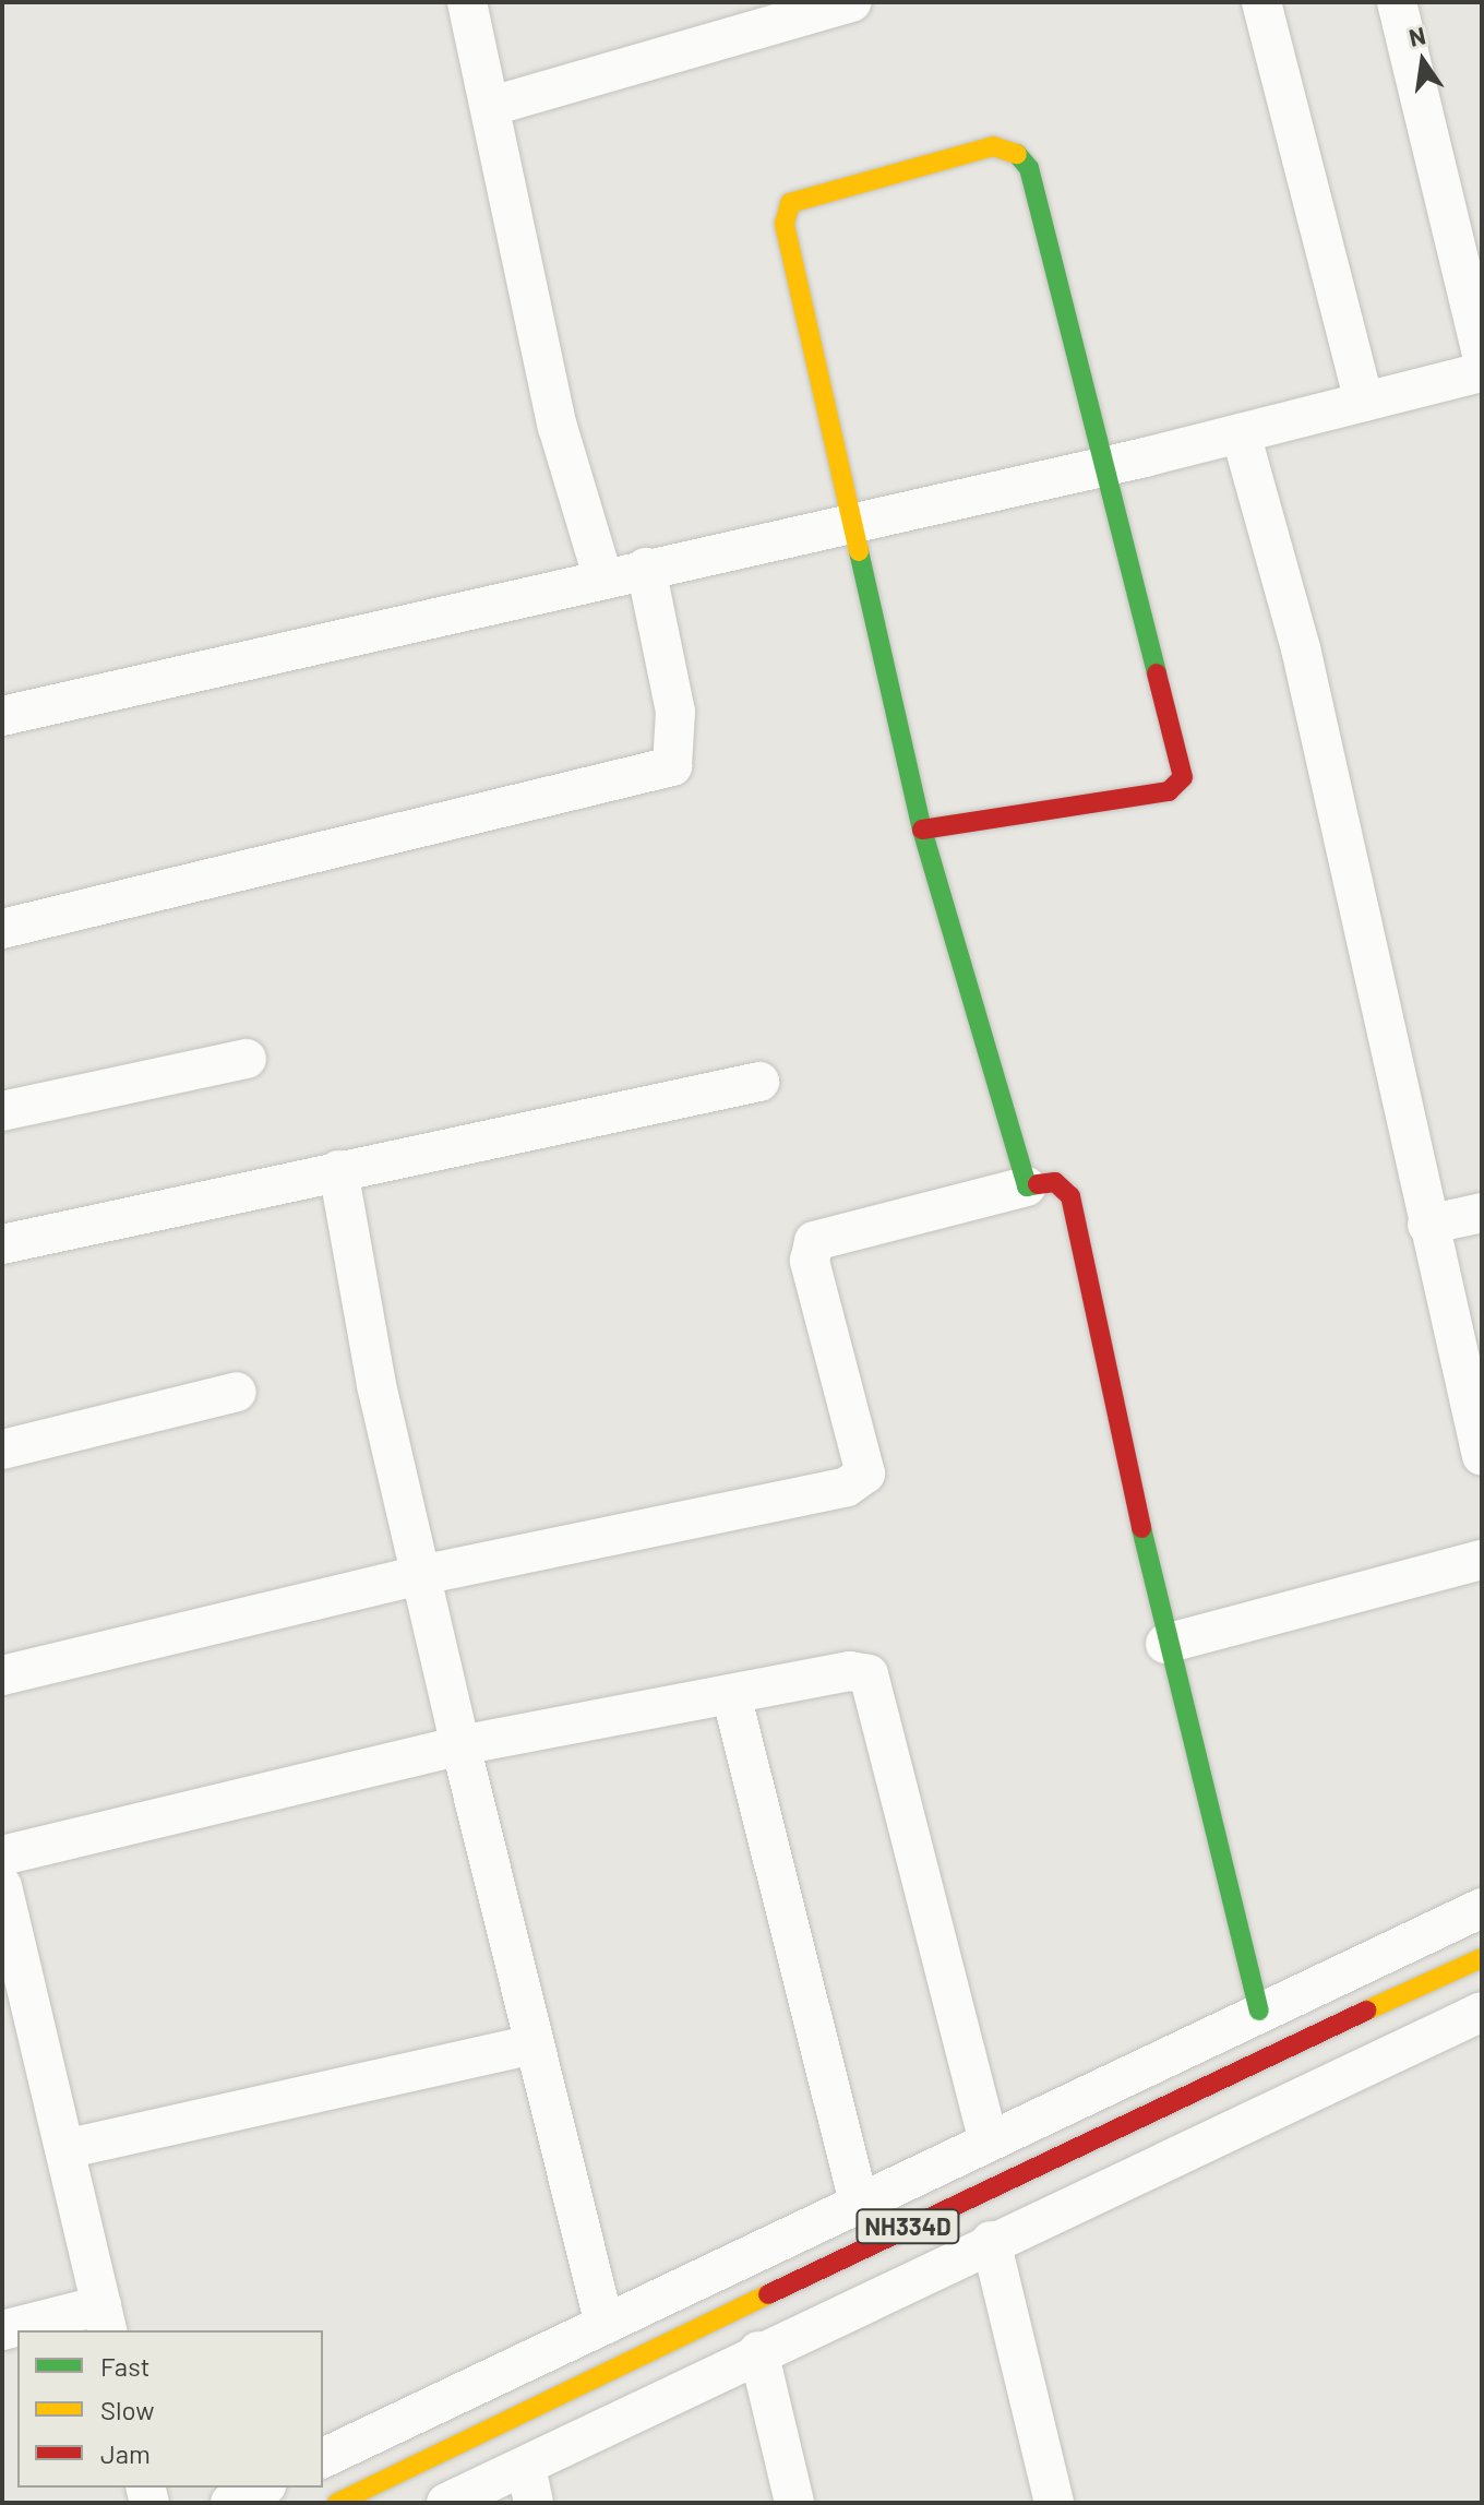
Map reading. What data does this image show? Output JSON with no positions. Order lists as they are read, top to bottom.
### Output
{
  "streets": {
    "main road": ["NH334D"]
  },
  "legend": ["Fast", "Slow", "Jam"],
  "north": "top"
}
